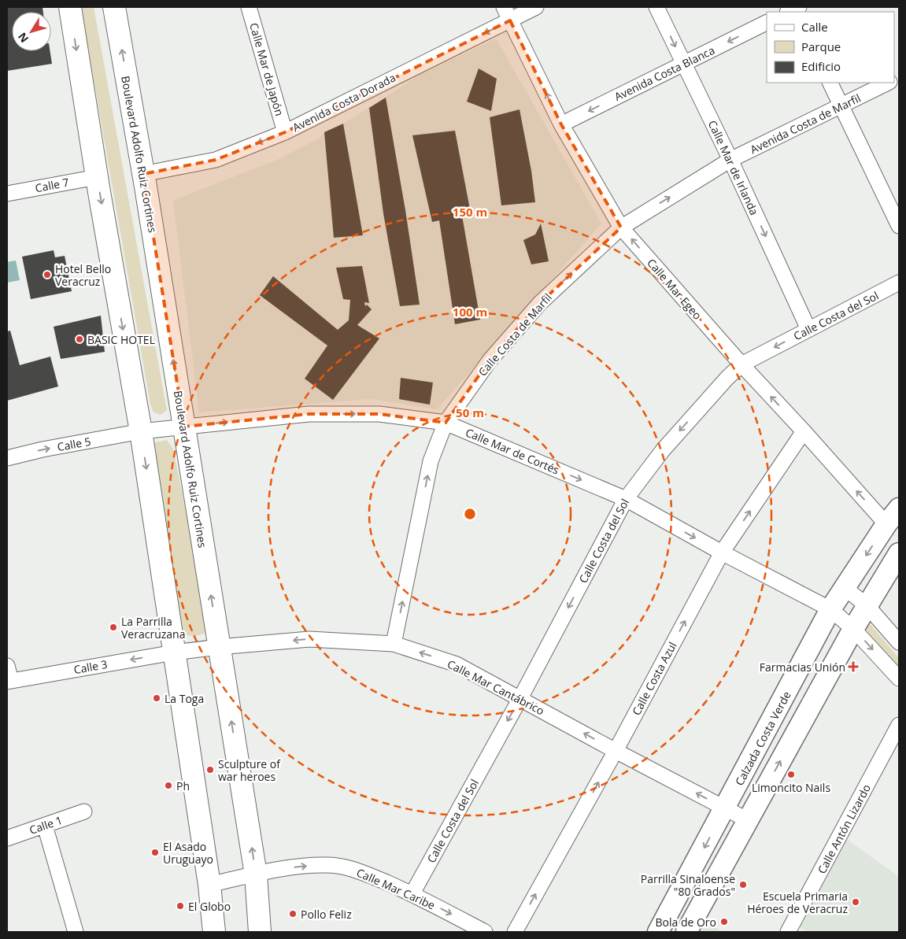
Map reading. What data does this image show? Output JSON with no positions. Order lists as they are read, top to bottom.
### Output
{
  "streets": {
    "main road": ["Boulevard Adolfo Ruiz Cortines", "Calzada Costa Verde"],
    "street": [
      "Calle Mar de Japón",
      "Avenida Costa Blanca",
      "Avenida Costa Dorada",
      "Avenida Costa de Marfil",
      "Calle Mar de Irlanda",
      "Calle 7",
      "Calle Mar Egeo",
      "Calle Costa del Sol",
      "Calle Costa de Marfil",
      "Calle 5",
      "Calle Mar de Cortés",
      "Calle 3",
      "Calle Costa Azul",
      "Calle Mar Cantábrico",
      "Calle 1",
      "Calle Antón Lizardo",
      "Calle Mar Caribe"
    ]
  },
  "crossings": [
    ["Calle Mar de Japón", "Avenida Costa Dorada"],
    ["Avenida Costa Blanca", "Calle Mar de Irlanda"],
    ["Avenida Costa Blanca", "Calle Mar Egeo"],
    ["Avenida Costa Dorada", "Boulevard Adolfo Ruiz Cortines"],
    ["Avenida Costa Dorada", "Calle Mar Egeo"],
    ["Avenida Costa de Marfil", "Calle Mar de Irlanda"],
    ["Avenida Costa de Marfil", "Calle Mar Egeo"],
    ["Avenida Costa de Marfil", "Calle Costa de Marfil"],
    ["Boulevard Adolfo Ruiz Cortines", "Calle Mar de Cortés"],
    ["Boulevard Adolfo Ruiz Cortines", "Calle Mar Cantábrico"],
    ["Boulevard Adolfo Ruiz Cortines", "Calle Mar Caribe"],
    ["Calle Mar de Irlanda", "Calle Costa del Sol"],
    ["Calle Mar Egeo", "Calle Costa del Sol"],
    ["Calle Mar Egeo", "Calle Costa de Marfil"],
    ["Calle Mar Egeo", "Calle Costa Azul"],
    ["Calle Mar Egeo", "Calzada Costa Verde"],
    ["Calle Costa del Sol", "Calle Mar de Cortés"],
    ["Calle Costa del Sol", "Calle Mar Cantábrico"],
    ["Calle Costa del Sol", "Calle Mar Caribe"],
    ["Calle Costa de Marfil", "Calle Mar de Cortés"],
    ["Calle Costa de Marfil", "Calle Mar Cantábrico"],
    ["Calle 5", "Calle Mar de Cortés"],
    ["Calle Mar de Cortés", "Calle Costa Azul"],
    ["Calle Mar de Cortés", "Calzada Costa Verde"],
    ["Calle 3", "Calle Mar Cantábrico"],
    ["Calle Costa Azul", "Calle Mar Cantábrico"],
    ["Calle Mar Cantábrico", "Calzada Costa Verde"]
  ],
  "one_way": [
    "Avenida Costa Blanca",
    "Avenida Costa Dorada",
    "Avenida Costa de Marfil",
    "Calle Mar Egeo",
    "Calle Costa del Sol",
    "Calle Costa de Marfil",
    "Calle 5",
    "Calle Mar de Cortés",
    "Calle 3",
    "Calle Costa Azul",
    "Calle Mar Cantábrico",
    "Calle Mar Caribe"
  ],
  "places": {
    "other": [
      "Hotel Bello Veracruz",
      "BASIC HOTEL",
      "La Parrilla Veracruzana",
      "La Toga",
      "Sculpture of war heroes",
      "Limoncito Nails",
      "Ph",
      "El Asado Uruguayo",
      "Parrilla Sinaloense \"80 Grados\"",
      "Escuela Primaria Héroes de Veracruz",
      "El Globo",
      "Pollo Feliz",
      "Bola de Oro"
    ],
    "health": ["Farmacias Unión"]
  },
  "legend": ["Calle", "Parque", "Edificio"],
  "north": "bottom left",
  "rings": ["150 m", "100 m", "50 m"]
}
